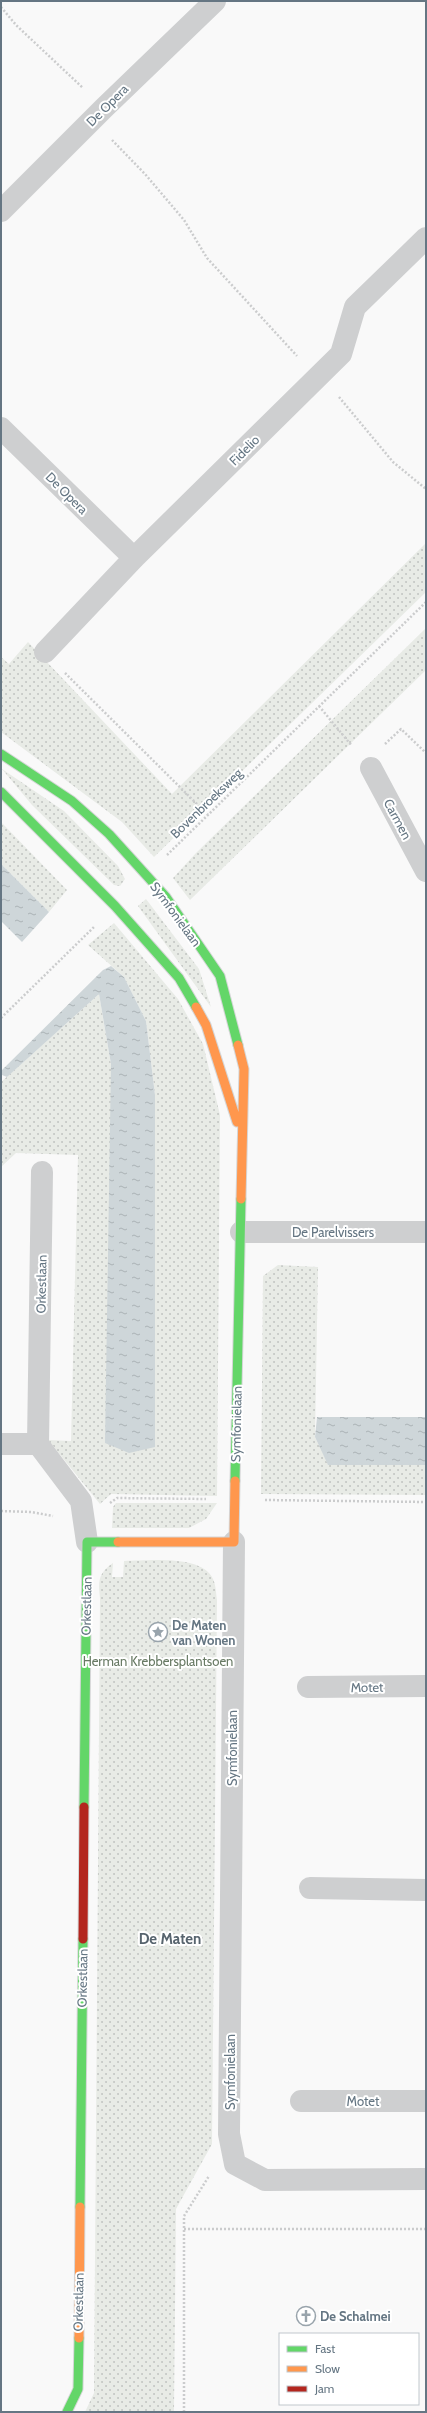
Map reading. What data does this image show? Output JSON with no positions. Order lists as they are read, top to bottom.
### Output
{
  "streets": {
    "street": [
      "De Opera",
      "Fidelio",
      "Carmen",
      "Symfonielaan",
      "De Parelvissers",
      "Orkestlaan",
      "Motet"
    ],
    "path": ["Bovenbroeksweg"]
  },
  "crossings": [
    ["De Opera", "Fidelio"],
    ["Bovenbroeksweg", "Symfonielaan"],
    ["Symfonielaan", "De Parelvissers"]
  ],
  "districts": ["De Maten"],
  "parks": ["Herman Krebbersplantsoen"],
  "places": {
    "place": ["De Maten van Wonen"],
    "church": ["De Schalmei"]
  },
  "legend": ["Fast", "Slow", "Jam"]
}
